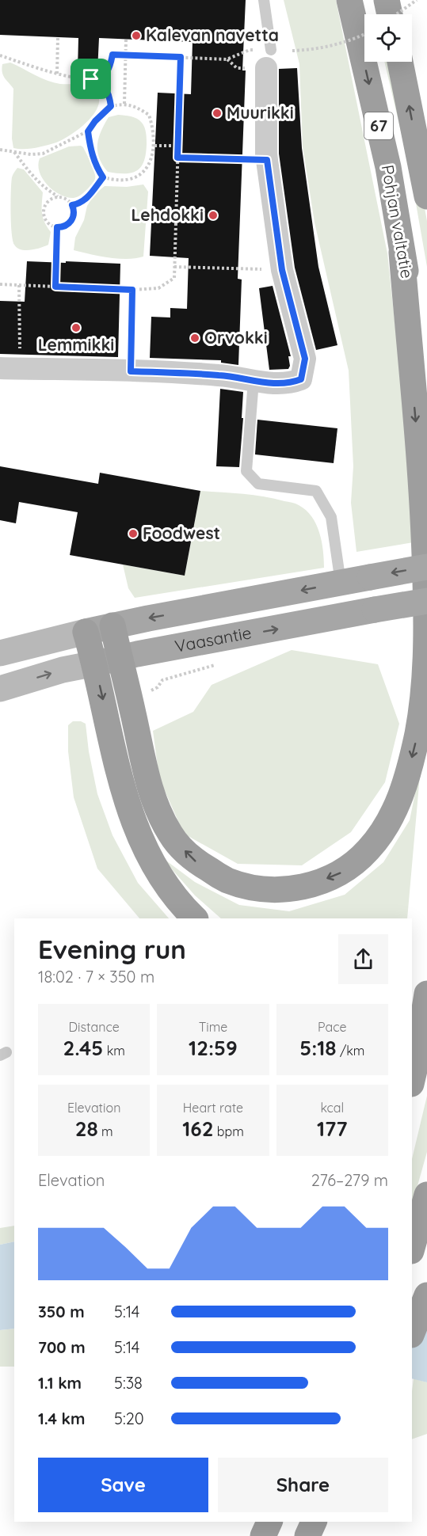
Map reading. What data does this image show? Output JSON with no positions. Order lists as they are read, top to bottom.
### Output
{
  "streets": {
    "highway": ["67", "Pohjan valtatie"],
    "main road": ["Vaasantie"]
  },
  "places": [
    "Kalevan navetta",
    "Muurikki",
    "Lehdokki",
    "Lemmikki",
    "Orvokki",
    "Foodwest"
  ],
  "page": {
    "heading": ["Evening run", "18:02 · 7 × 350 m"],
    "stats": [
      ["Distance", "2.45 km"],
      ["Time", "12:59"],
      ["Pace", "5:18 /km"],
      ["Elevation", "28 m"],
      ["Heart rate", "162 bpm"],
      ["kcal", "177"]
    ],
    "chart": ["Elevation", "276–279 m"],
    "list": [
      {
        "name": "350 m",
        "note": "5:14"
      },
      {
        "name": "700 m",
        "note": "5:14"
      },
      {
        "name": "1.1 km",
        "note": "5:38"
      },
      {
        "name": "1.4 km",
        "note": "5:20"
      }
    ],
    "buttons": ["Save", "Share"]
  }
}
